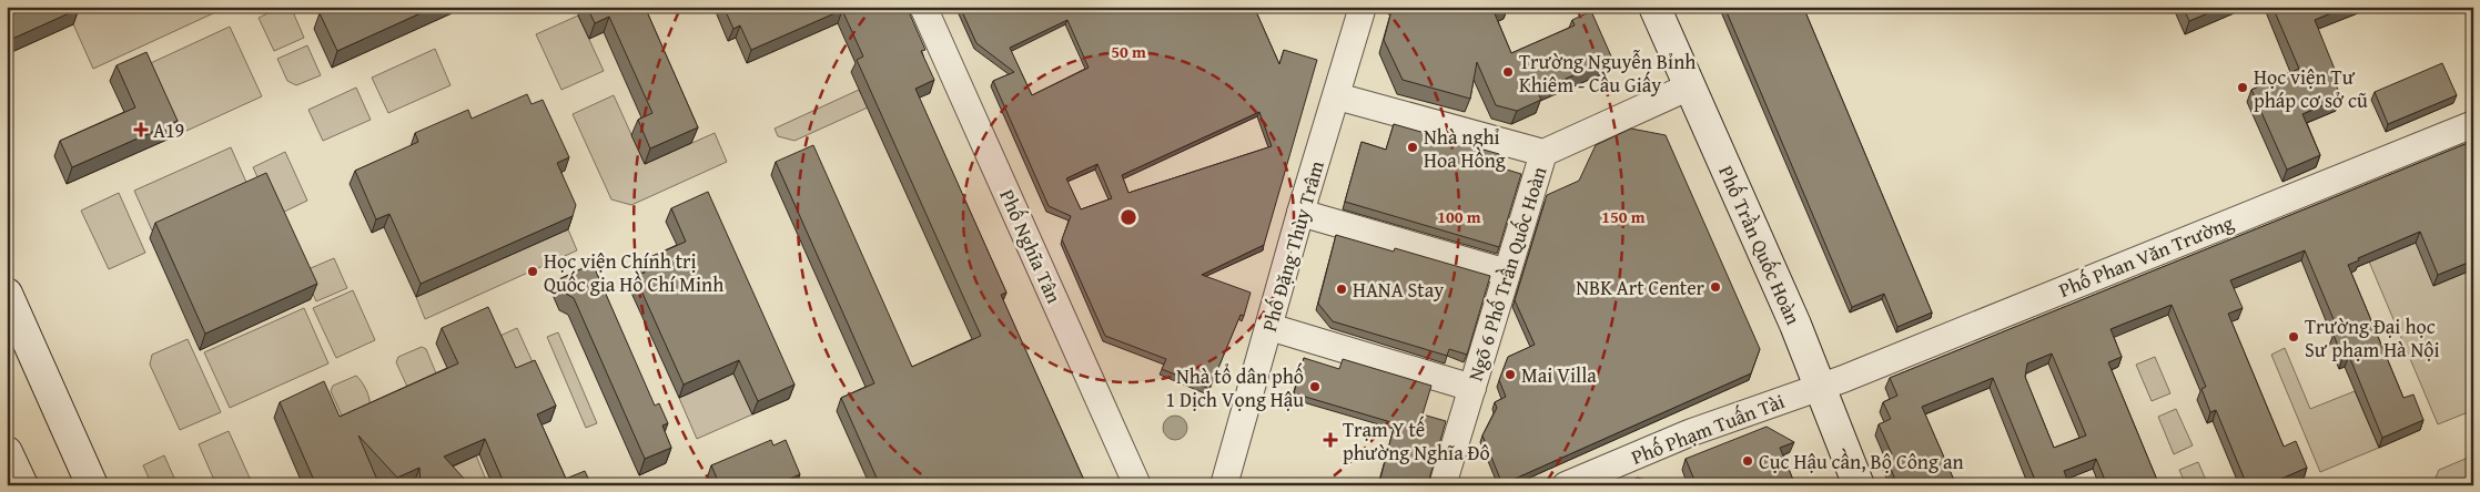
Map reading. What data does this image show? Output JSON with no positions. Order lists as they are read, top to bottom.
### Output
{
  "streets": {
    "street": [
      "Phố Trần Quốc Hoàn",
      "Phố Nghĩa Tân",
      "Phố Đặng Thùy Trâm",
      "Phố Phan Văn Trường",
      "Ngõ 6 Phố Trần Quốc Hoàn",
      "Phố Phạm Tuấn Tài"
    ]
  },
  "crossings": [
    ["Phố Trần Quốc Hoàn", "Phố Phan Văn Trường"],
    ["Phố Trần Quốc Hoàn", "Ngõ 6 Phố Trần Quốc Hoàn"],
    ["Phố Trần Quốc Hoàn", "Phố Phạm Tuấn Tài"],
    ["Phố Phan Văn Trường", "Phố Phạm Tuấn Tài"]
  ],
  "places": {
    "other": [
      "Trường Nguyễn Bỉnh Khiêm - Cầu Giấy",
      "Học viện Tư pháp cơ sở cũ",
      "Nhà nghỉ Hoa Hồng",
      "Học viện Chính trị Quốc gia Hồ Chí Minh",
      "NBK Art Center",
      "HANA Stay",
      "Trường Đại học Sư phạm Hà Nội",
      "Mai Villa",
      "Nhà tổ dân phố 1 Dịch Vọng Hậu",
      "Cục Hậu cần, Bộ Công an"
    ],
    "health": ["A19", "Trạm Y tế phường Nghĩa Đô"]
  },
  "rings": ["50 m", "100 m", "150 m"]
}
